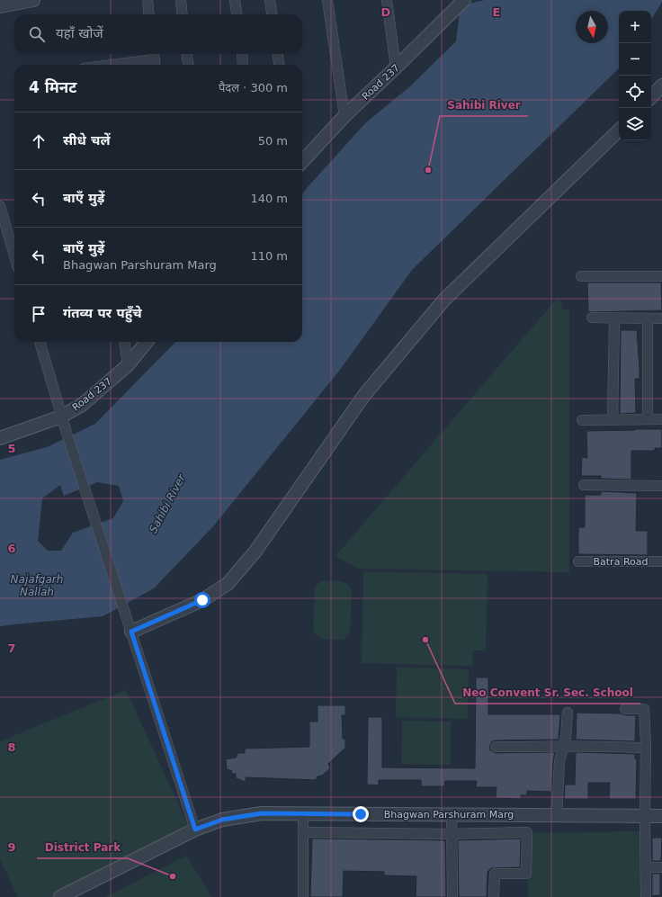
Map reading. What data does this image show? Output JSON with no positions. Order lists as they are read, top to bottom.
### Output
{
  "streets": {
    "street": ["Road 237", "Batra Road", "Bhagwan Parshuram Marg"]
  },
  "water": ["Sahibi River", "Najafgarh Nallah"],
  "places": ["Sahibi River", "Neo Convent Sr. Sec. School", "District Park"],
  "north": "bottom",
  "page": {
    "map_buttons": ["+", "−"],
    "search": "यहाँ खोजें",
    "heading": ["4 मिनट", "पैदल · 300 m"],
    "list": [
      ["सीधे चलें", "50 m"],
      ["बाएँ मुड़ें", "140 m"],
      ["बाएँ मुड़ें", "Bhagwan Parshuram Marg", "110 m"],
      "गंतव्य पर पहुँचे"
    ]
  },
  "grid": {
    "columns": ["D", "E"],
    "rows": [
      "5",
      "6",
      "7",
      "8",
      "9"
    ]
  }
}
